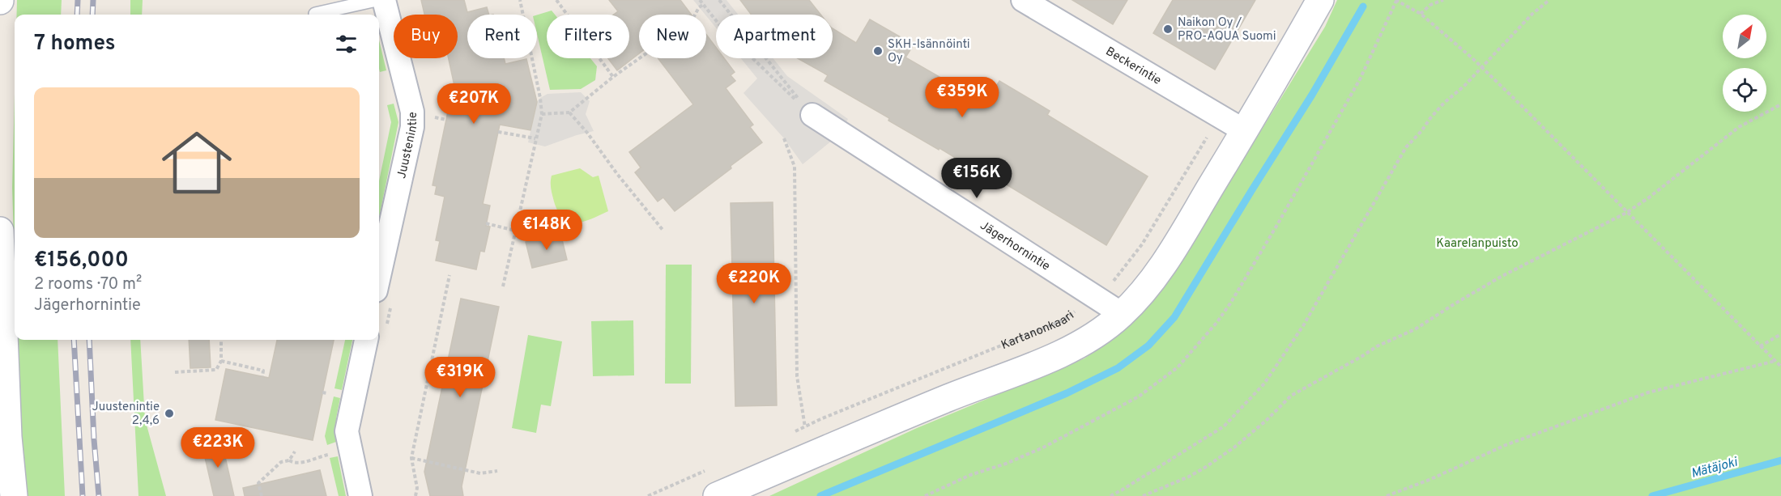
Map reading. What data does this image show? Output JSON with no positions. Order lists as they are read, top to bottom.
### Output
{
  "streets": {
    "street": ["Beckerintie", "Juustenintie", "Jägerhornintie"],
    "path": ["Kartanonkaari"]
  },
  "crossings": [
    ["Beckerintie", "Kartanonkaari"],
    ["Jägerhornintie", "Kartanonkaari"]
  ],
  "water": ["Mätäjoki"],
  "parks": ["Kaarelanpuisto"],
  "places": ["Naikon Oy / PRO-AQUA Suomi", "SKH-Isännöinti Oy", "Juustenintie 2,4,6"],
  "north": "top right",
  "page": {
    "chip": [
      "Buy",
      "Rent",
      "Filters",
      "New",
      "Apartment"
    ],
    "heading": "7 homes",
    "list": [
      {
        "name": "€156,000",
        "note": "2 rooms · 70 m² · Jägerhornintie"
      }
    ],
    "price": [
      "€359K",
      "€207K",
      "€156K",
      "€148K",
      "€220K",
      "€319K",
      "€223K"
    ]
  }
}
